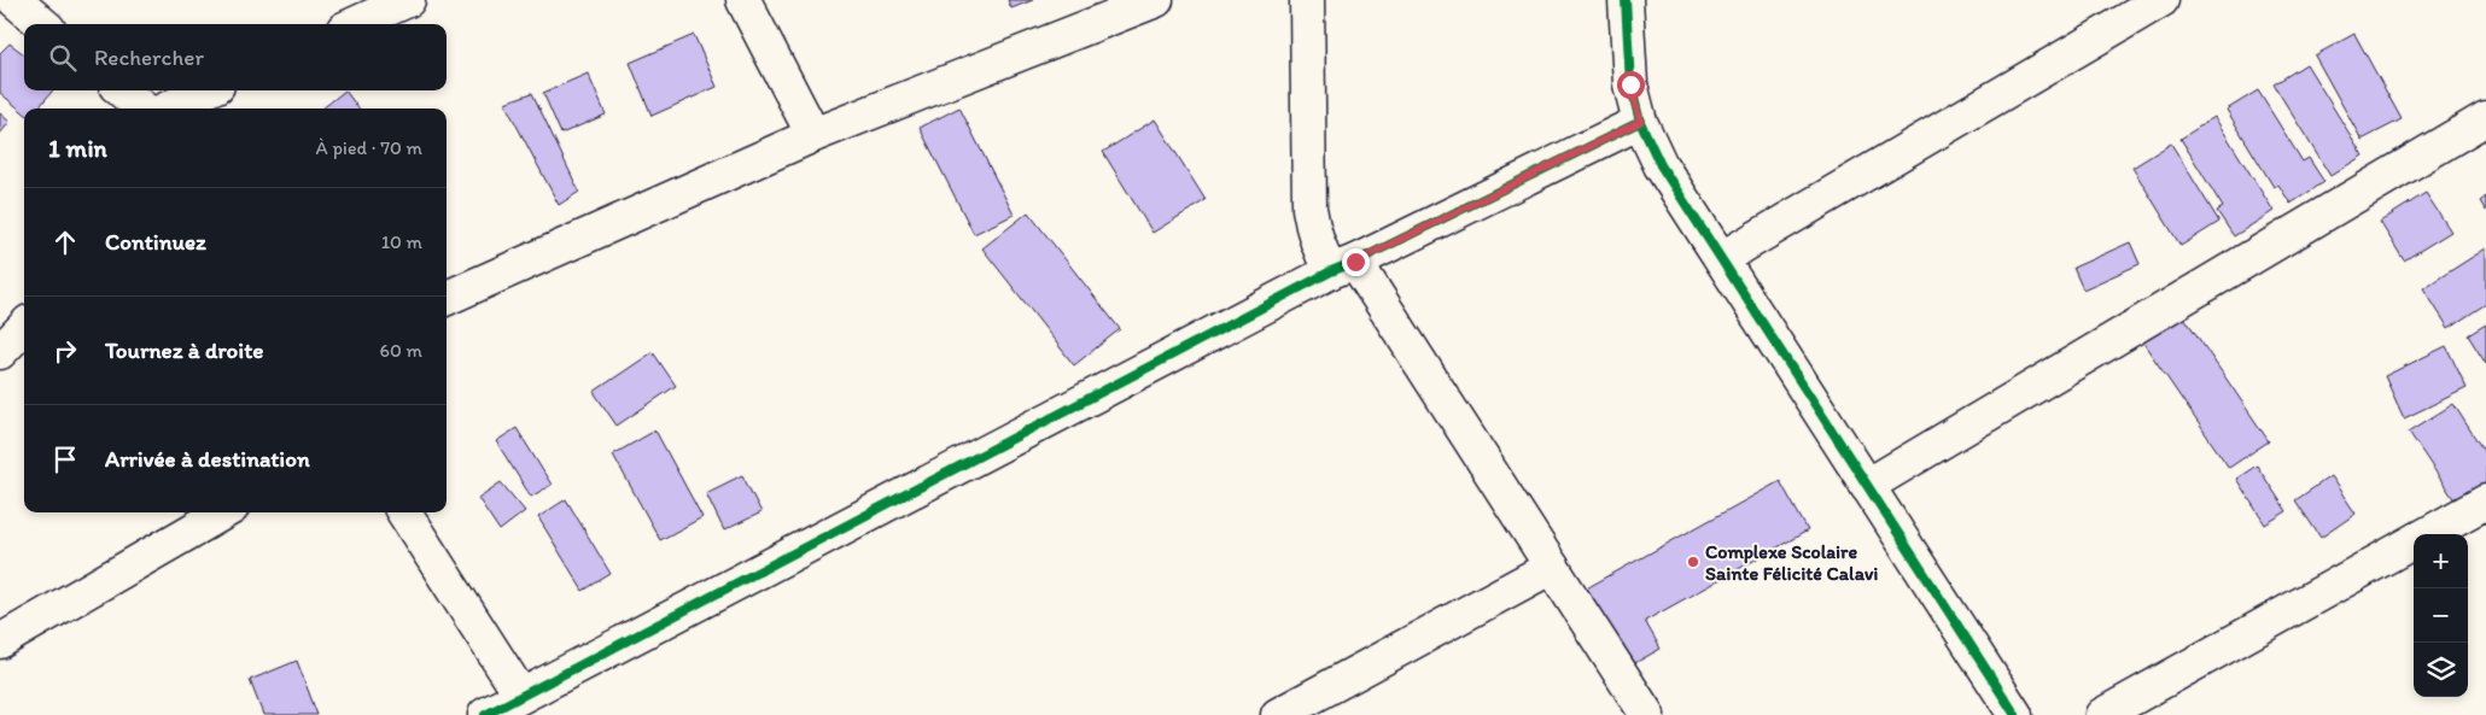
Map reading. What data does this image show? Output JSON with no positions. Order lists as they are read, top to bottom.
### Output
{
  "places": ["Complexe Scolaire Sainte Félicité Calavi"],
  "page": {
    "search": "Rechercher",
    "heading": ["1 min", "À pied · 70 m"],
    "list": [
      ["Continuez", "10 m"],
      ["Tournez à droite", "60 m"],
      "Arrivée à destination"
    ],
    "map_buttons": ["+", "−"]
  }
}
